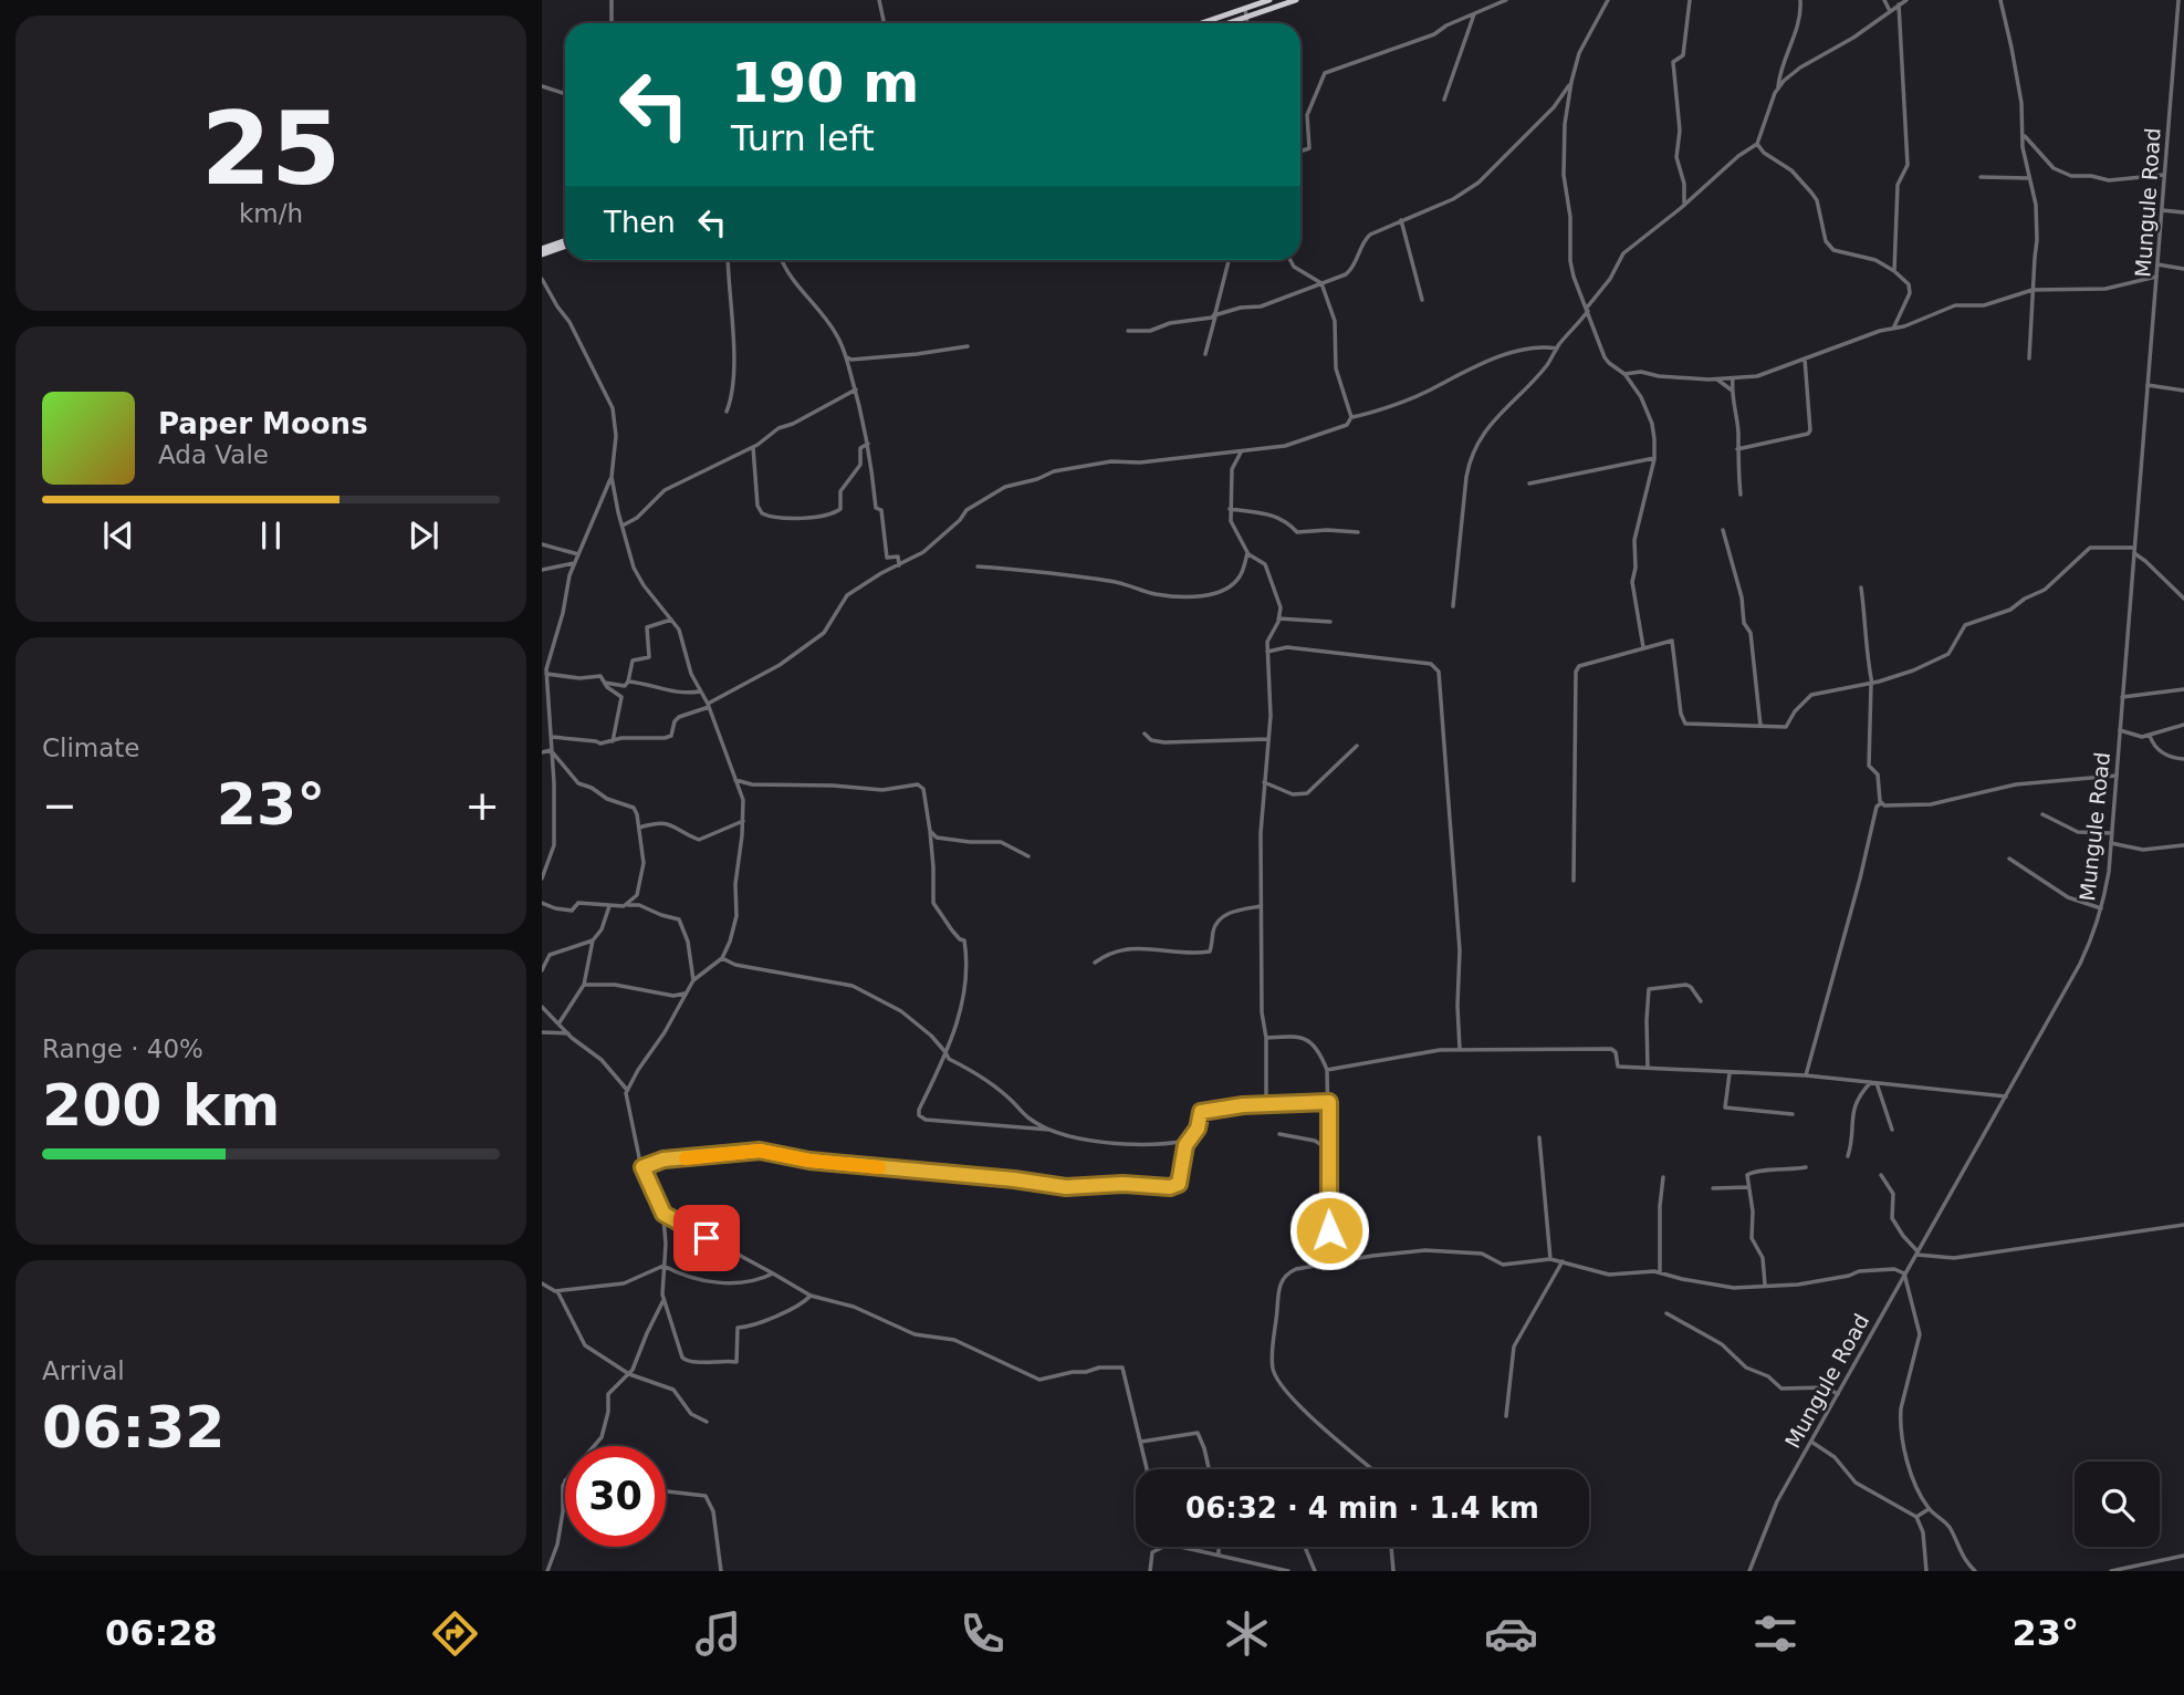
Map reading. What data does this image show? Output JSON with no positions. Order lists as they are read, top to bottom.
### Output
{
  "streets": {
    "street": ["Mungule Road"]
  },
  "page": {
    "tile": [
      ["25", "km/h"],
      "Climate",
      ["Range · 40%", "200 km"],
      ["Arrival", "06:32"]
    ],
    "turn": ["190 m", "Turn left"],
    "then": "Then",
    "song": ["Paper Moons", "Ada Vale"],
    "heat": ["−", "23°", "+"],
    "limit": "30",
    "trip": "06:32 · 4 min · 1.4 km",
    "tabs": ["06:28", "23°"]
  }
}
